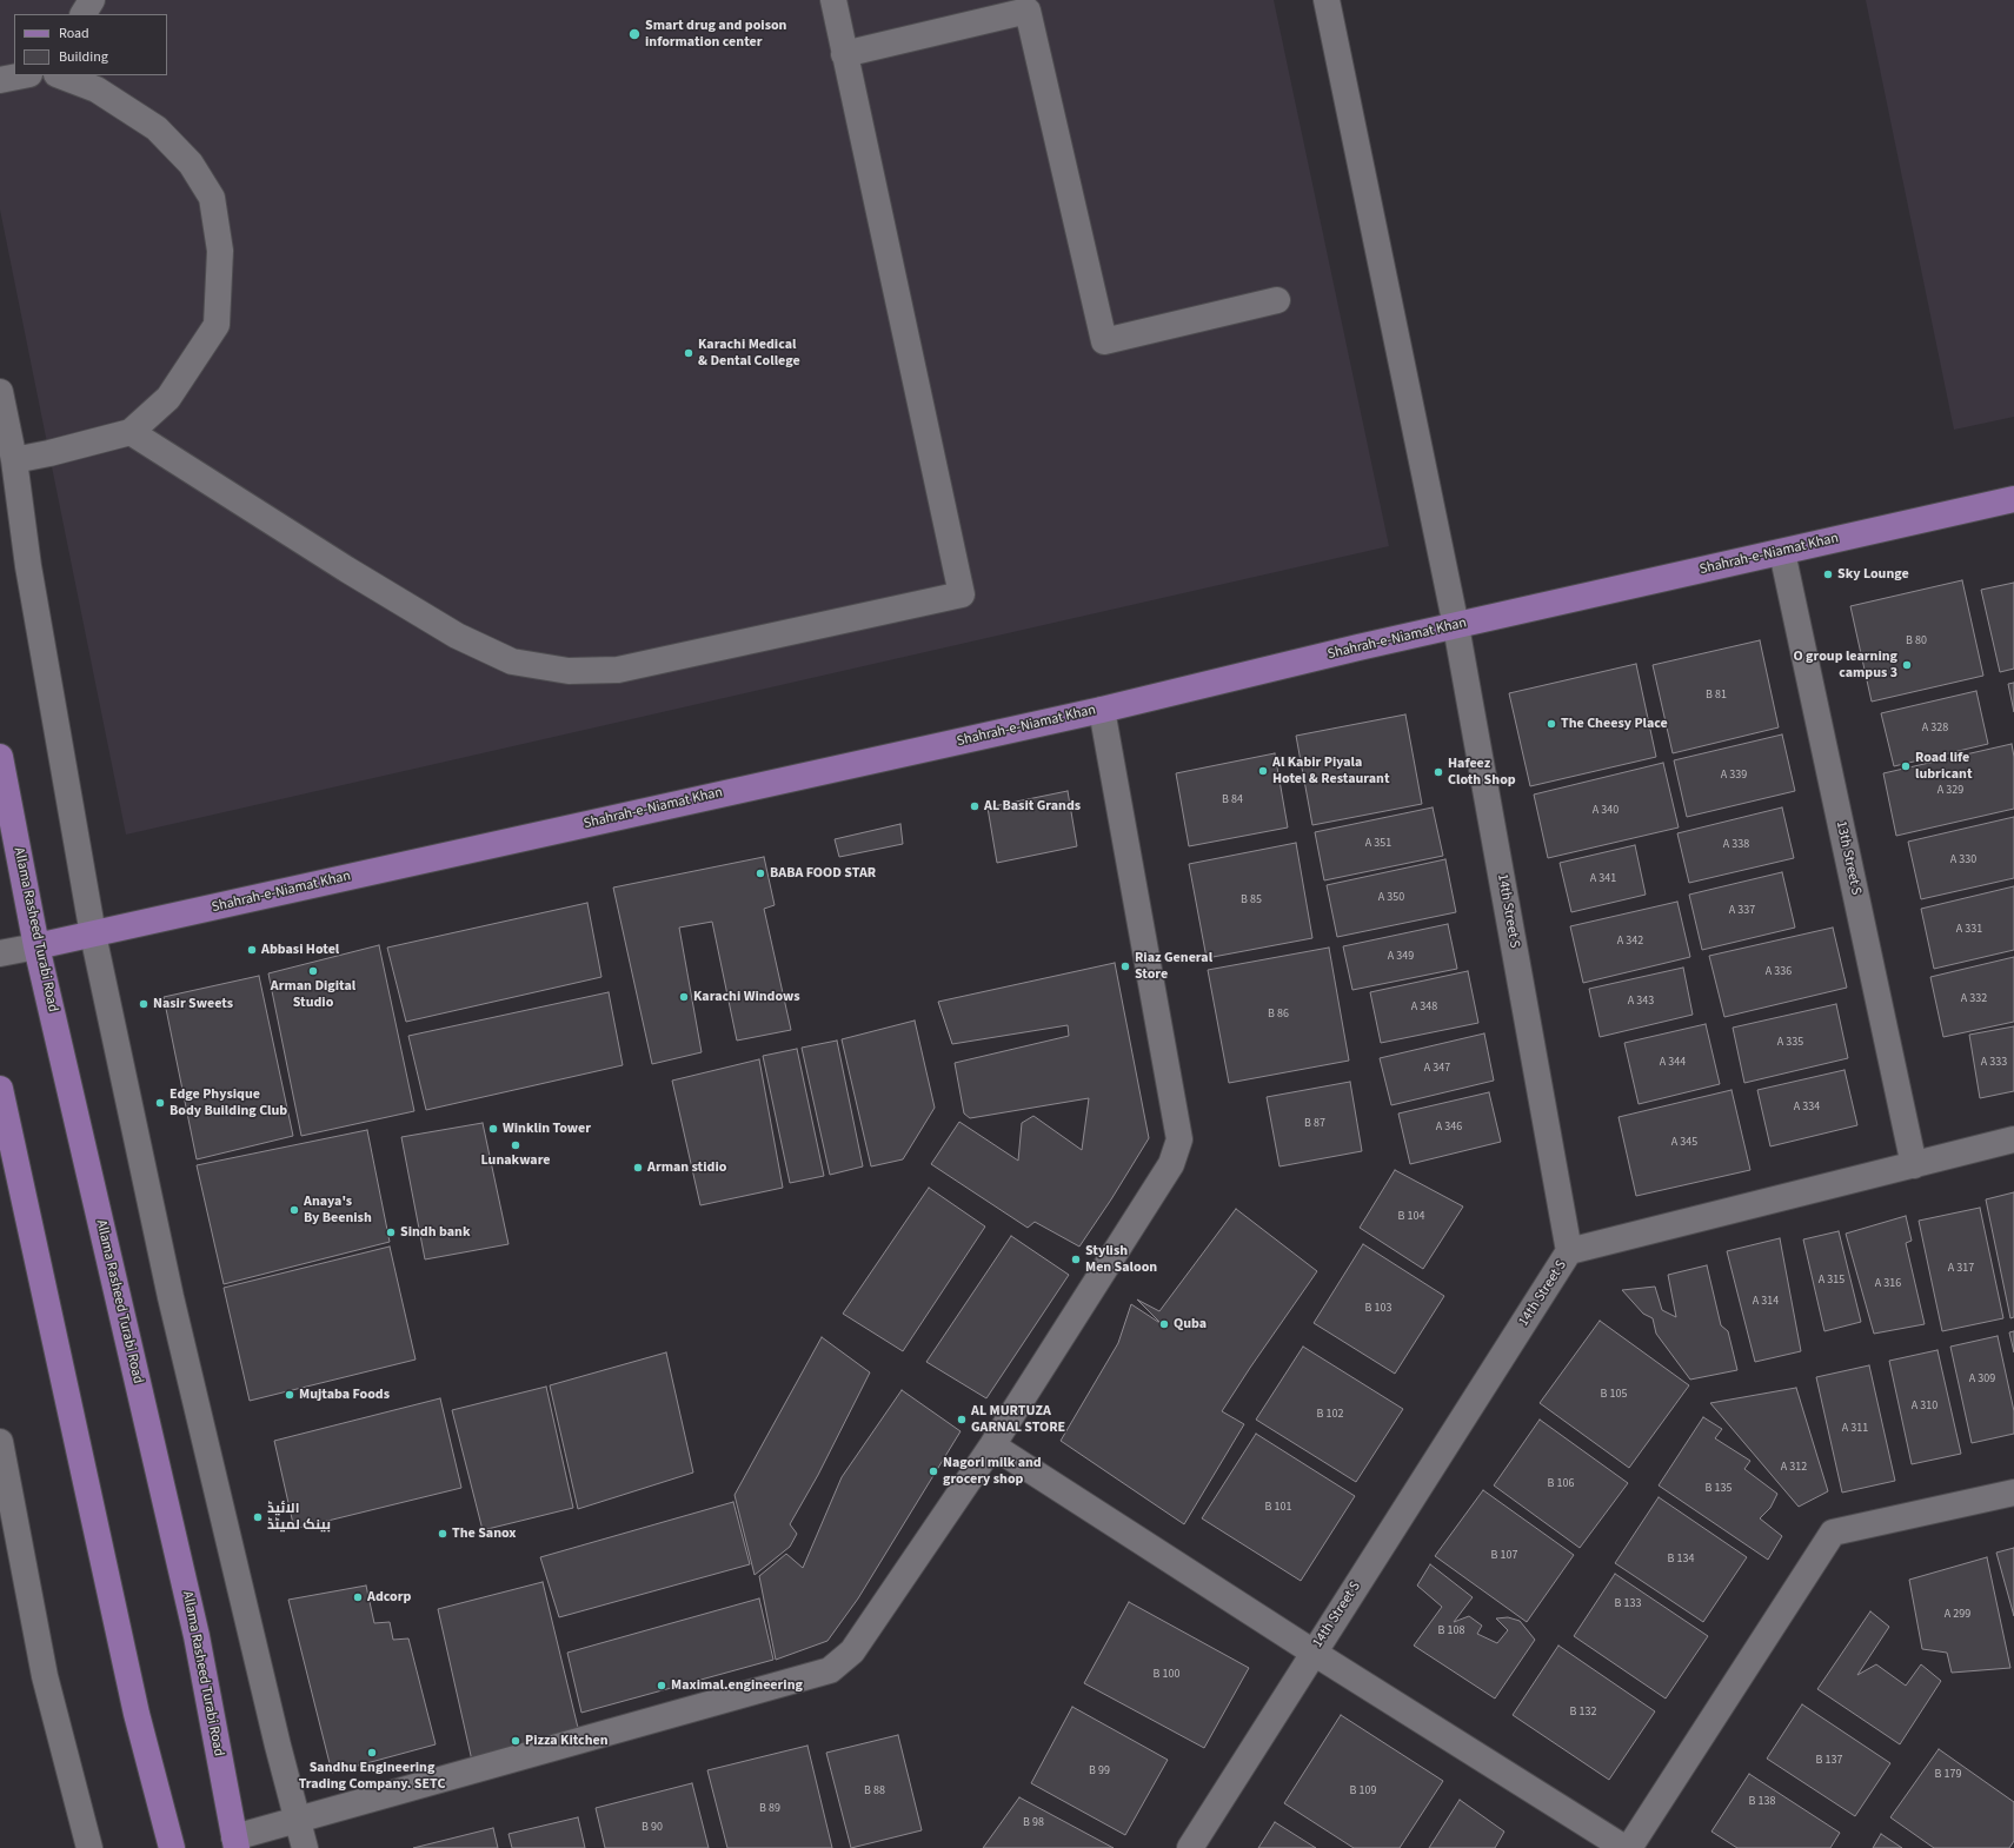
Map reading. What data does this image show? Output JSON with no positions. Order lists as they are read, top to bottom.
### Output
{
  "streets": {
    "main road": ["Shahrah-e-Niamat Khan", "Allama Rasheed Turabi Road"],
    "street": ["13th Street S", "14th Street S"]
  },
  "crossings": [
    ["Shahrah-e-Niamat Khan", "13th Street S"],
    ["Shahrah-e-Niamat Khan", "14th Street S"],
    ["Shahrah-e-Niamat Khan", "Allama Rasheed Turabi Road"]
  ],
  "places": [
    "Smart drug and poison information center",
    "Karachi Medical & Dental College",
    "Sky Lounge",
    "O group learning campus 3",
    "The Cheesy Place",
    "Road life lubricant",
    "Al Kabir Piyala Hotel & Restaurant",
    "Hafeez Cloth Shop",
    "AL Basit Grands",
    "BABA FOOD STAR",
    "Abbasi Hotel",
    "Riaz General Store",
    "Arman Digital Studio",
    "Karachi Windows",
    "Nasir Sweets",
    "Edge Physique Body Building Club",
    "Winklin Tower",
    "Lunakware",
    "Arman stidio",
    "Anaya's By Beenish",
    "Sindh bank",
    "Stylish Men Saloon",
    "Quba",
    "Mujtaba Foods",
    "AL MURTUZA GARNAL STORE",
    "Nagori milk and grocery shop",
    "الائیڈ بینک لمیٹڈ",
    "The Sanox",
    "Adcorp",
    "Maximal.engineering",
    "Pizza Kitchen",
    "Sandhu Engineering Trading Company. SETC"
  ],
  "house_numbers": [
    "B 80",
    "B 81",
    "A 328",
    "A 339",
    "A 329",
    "B 84",
    "A 340",
    "A 351",
    "A 338",
    "A 330",
    "A 341",
    "A 350",
    "B 85",
    "A 337",
    "A 331",
    "A 342",
    "A 349",
    "A 336",
    "A 332",
    "A 343",
    "A 348",
    "B 86",
    "A 335",
    "A 344",
    "A 333",
    "A 347",
    "A 334",
    "B 87",
    "A 346",
    "A 345",
    "B 104",
    "A 317",
    "A 315",
    "A 316",
    "A 314",
    "B 103",
    "A 309",
    "B 105",
    "A 310",
    "B 102",
    "A 311",
    "A 312",
    "B 106",
    "B 135",
    "B 101",
    "B 107",
    "B 134",
    "B 133",
    "A 299",
    "B 108",
    "B 100",
    "B 132",
    "B 137",
    "B 99",
    "B 179",
    "B 88",
    "B 109",
    "B 138",
    "B 89",
    "B 98",
    "B 90"
  ],
  "legend": ["Road", "Building"]
}
